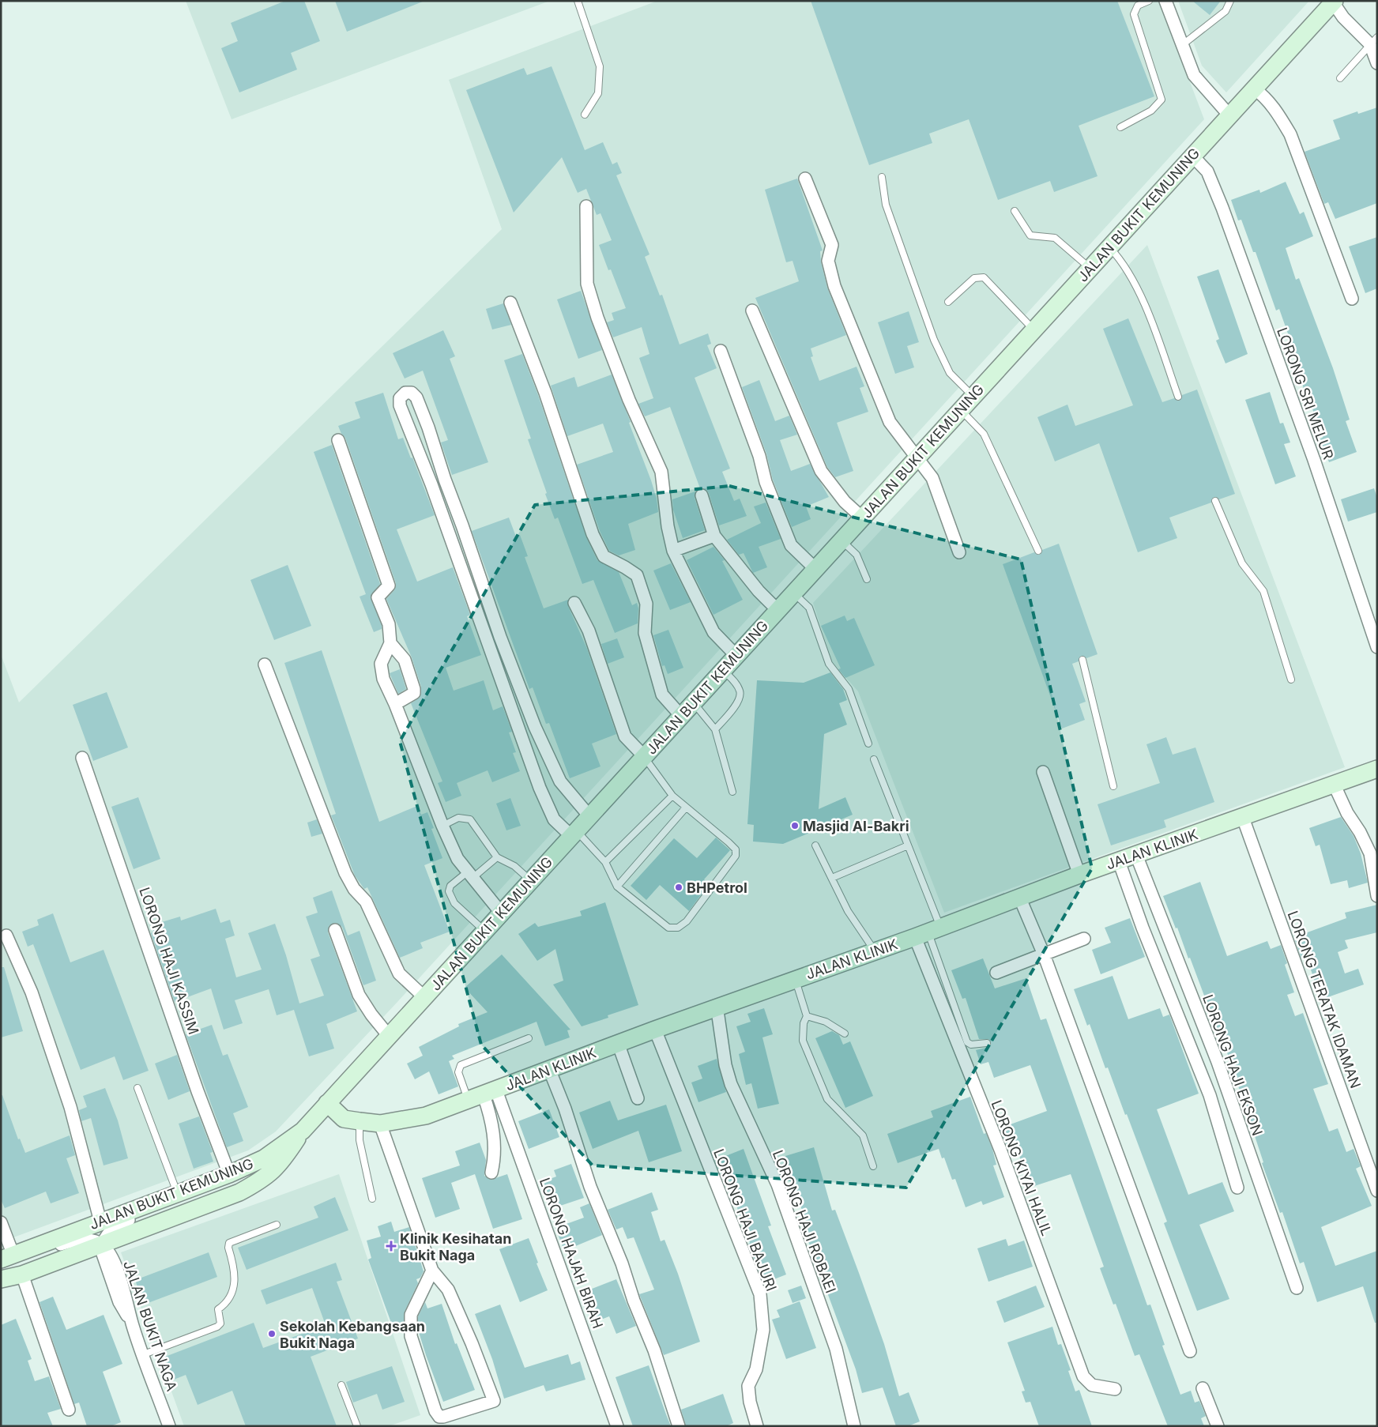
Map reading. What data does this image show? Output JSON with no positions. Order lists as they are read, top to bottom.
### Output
{
  "streets": {
    "main road": ["JALAN BUKIT KEMUNING", "JALAN KLINIK"],
    "street": [
      "LORONG SRI MELUR",
      "LORONG HAJI KASSIM",
      "LORONG TERATAK IDAMAN",
      "LORONG HAJI EKSON",
      "LORONG KIYAI HALIL",
      "LORONG HAJI BAJURI",
      "LORONG HAJI ROBAEI",
      "LORONG HAJAH BIRAH",
      "JALAN BUKIT NAGA"
    ]
  },
  "crossings": [
    ["JALAN BUKIT KEMUNING", "LORONG SRI MELUR"],
    ["JALAN BUKIT KEMUNING", "JALAN KLINIK"],
    ["JALAN BUKIT KEMUNING", "LORONG HAJI KASSIM"],
    ["JALAN KLINIK", "LORONG TERATAK IDAMAN"],
    ["JALAN KLINIK", "LORONG HAJI EKSON"],
    ["JALAN KLINIK", "LORONG KIYAI HALIL"],
    ["JALAN KLINIK", "LORONG HAJI BAJURI"],
    ["JALAN KLINIK", "LORONG HAJI ROBAEI"],
    ["JALAN KLINIK", "LORONG HAJAH BIRAH"]
  ],
  "places": {
    "other": ["Masjid Al-Bakri", "BHPetrol", "Sekolah Kebangsaan Bukit Naga"],
    "health": ["Klinik Kesihatan Bukit Naga"]
  }
}
